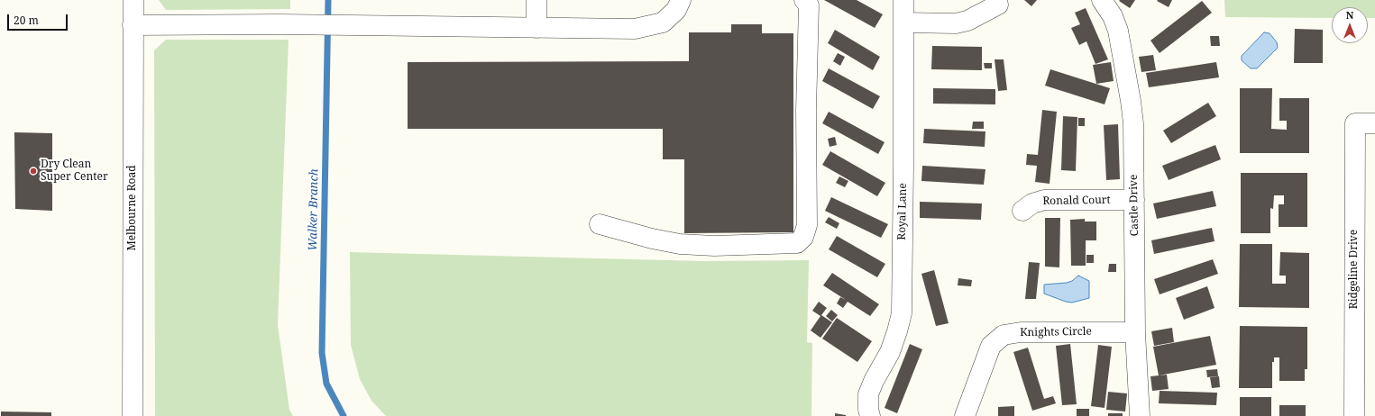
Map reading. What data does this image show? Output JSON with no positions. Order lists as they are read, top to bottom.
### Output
{
  "streets": {
    "street": [
      "Ronald Court",
      "Castle Drive",
      "Melbourne Road",
      "Royal Lane",
      "Ridgeline Drive",
      "Knights Circle"
    ]
  },
  "crossings": [
    ["Ronald Court", "Castle Drive"],
    ["Castle Drive", "Knights Circle"]
  ],
  "water": ["Walker Branch"],
  "places": ["Dry Clean Super Center"],
  "scale_bar": "20 m",
  "north": "top"
}
